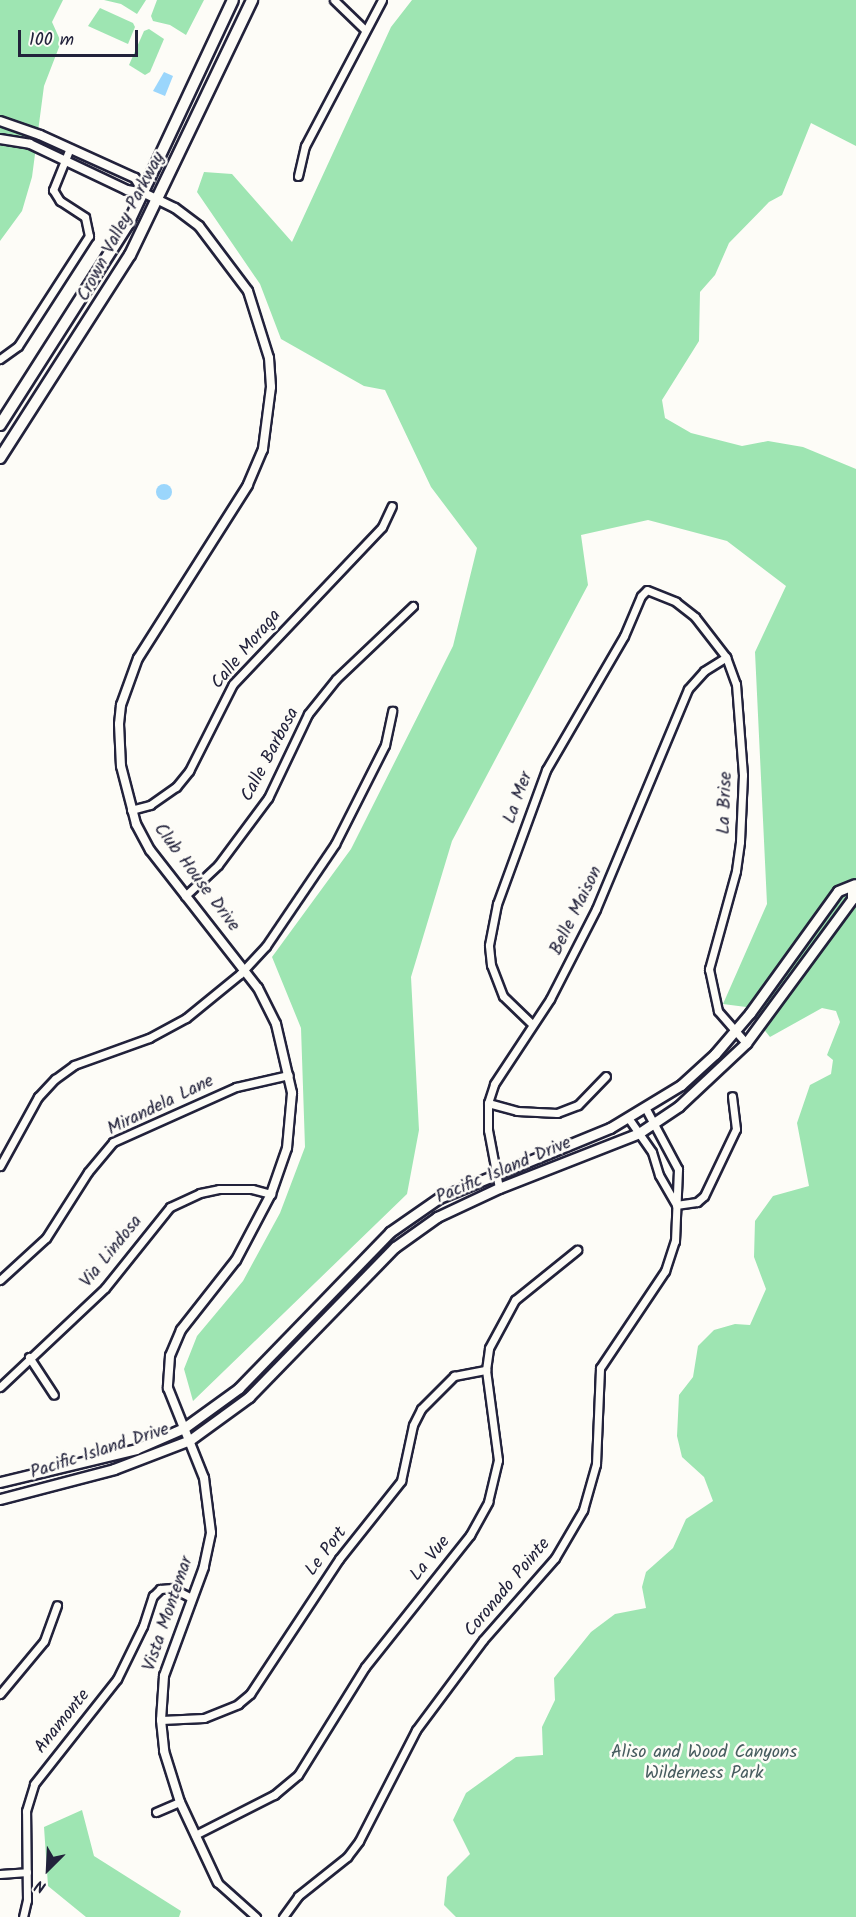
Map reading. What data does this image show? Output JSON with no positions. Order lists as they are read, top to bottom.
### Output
{
  "streets": {
    "main road": ["Crown Valley Parkway", "Pacific Island Drive"],
    "street": [
      "Calle Moraga",
      "Calle Barbosa",
      "La Mer",
      "La Brise",
      "Club House Drive",
      "Belle Maison",
      "Mirandela Lane",
      "Via Lindosa",
      "Le Port",
      "La Vue",
      "Coronado Pointe",
      "Vista Montemar",
      "Anamonte"
    ]
  },
  "crossings": [
    ["Crown Valley Parkway", "Club House Drive"],
    ["Calle Moraga", "Club House Drive"],
    ["Calle Barbosa", "Club House Drive"],
    ["La Mer", "La Brise"],
    ["La Mer", "Belle Maison"],
    ["La Brise", "Belle Maison"],
    ["La Brise", "Pacific Island Drive"],
    ["Club House Drive", "Mirandela Lane"],
    ["Club House Drive", "Pacific Island Drive"],
    ["Club House Drive", "Via Lindosa"],
    ["Club House Drive", "Vista Montemar"],
    ["Belle Maison", "Pacific Island Drive"],
    ["Pacific Island Drive", "Coronado Pointe"],
    ["Pacific Island Drive", "Vista Montemar"],
    ["Le Port", "La Vue"],
    ["Le Port", "Vista Montemar"],
    ["La Vue", "Vista Montemar"],
    ["Vista Montemar", "Anamonte"]
  ],
  "parks": ["Aliso and Wood Canyons Wilderness Park"],
  "scale_bar": "100 m",
  "north": "bottom left"
}
